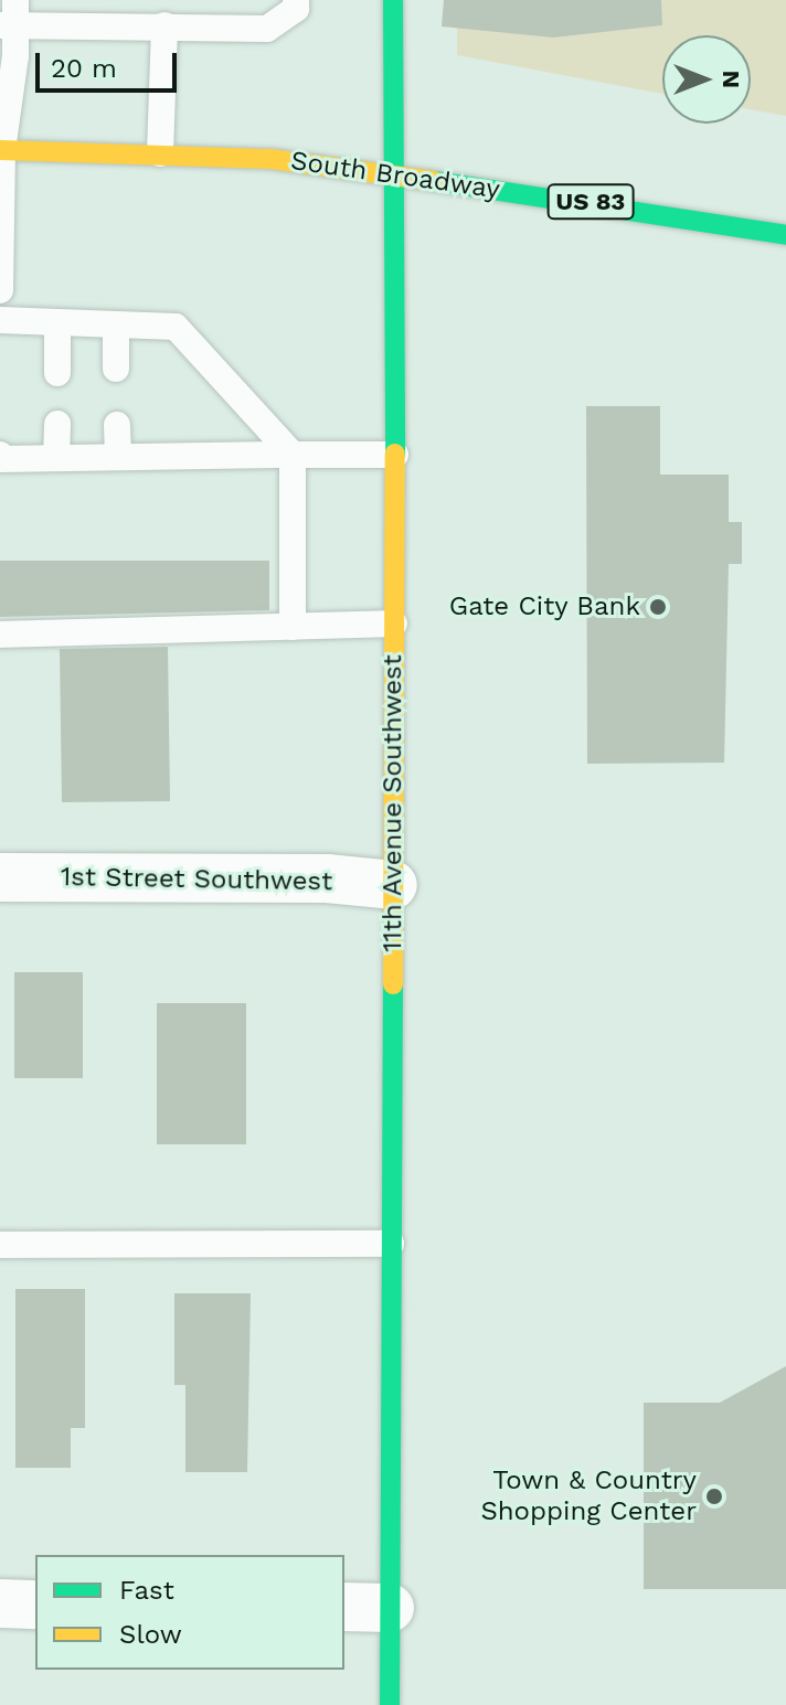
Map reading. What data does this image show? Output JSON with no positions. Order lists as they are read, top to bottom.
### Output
{
  "streets": {
    "street": [
      "South Broadway",
      "US 83",
      "11th Avenue Southwest",
      "1st Street Southwest"
    ]
  },
  "crossings": [
    ["South Broadway", "11th Avenue Southwest"],
    ["11th Avenue Southwest", "1st Street Southwest"]
  ],
  "places": ["Gate City Bank", "Town & Country Shopping Center"],
  "legend": ["Fast", "Slow"],
  "scale_bar": "20 m",
  "north": "right"
}
